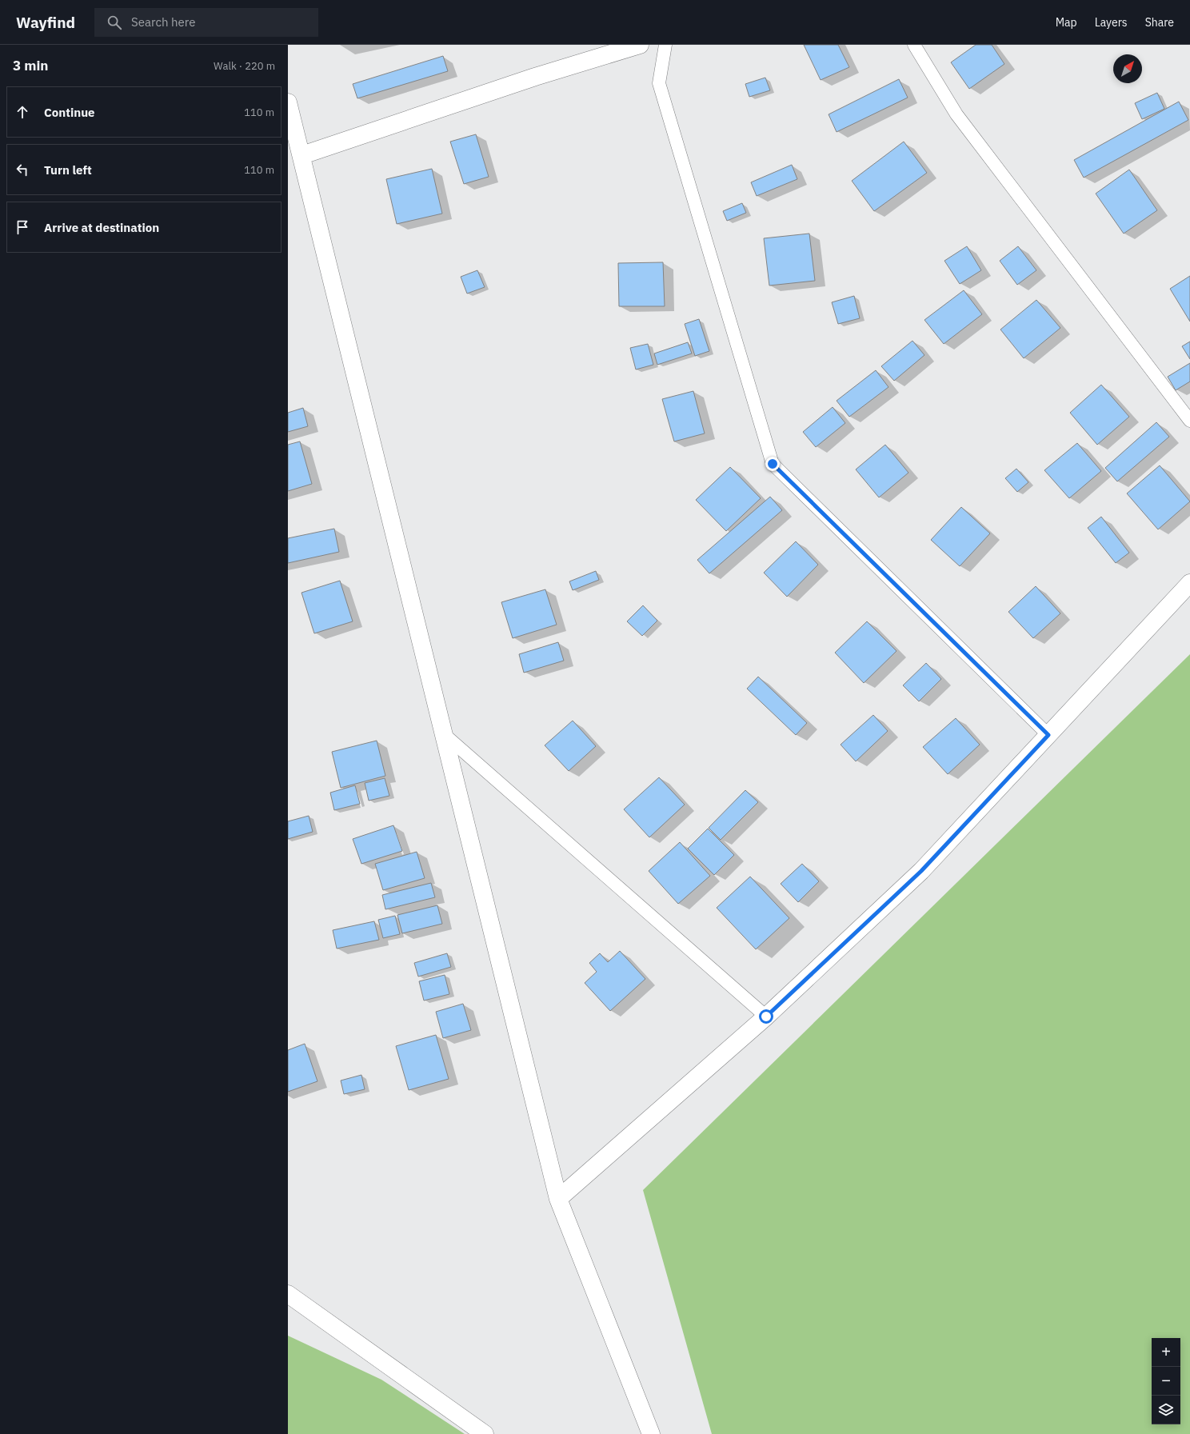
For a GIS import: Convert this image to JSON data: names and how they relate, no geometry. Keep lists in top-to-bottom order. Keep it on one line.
{"north":"top right","page":{"header":"Wayfind","search":"Search here","nav":["Map","Layers","Share"],"heading":["3 min","Walk · 220 m"],"list":[["Continue","110 m"],["Turn left","110 m"],"Arrive at destination"],"map_buttons":["+","−"]}}
